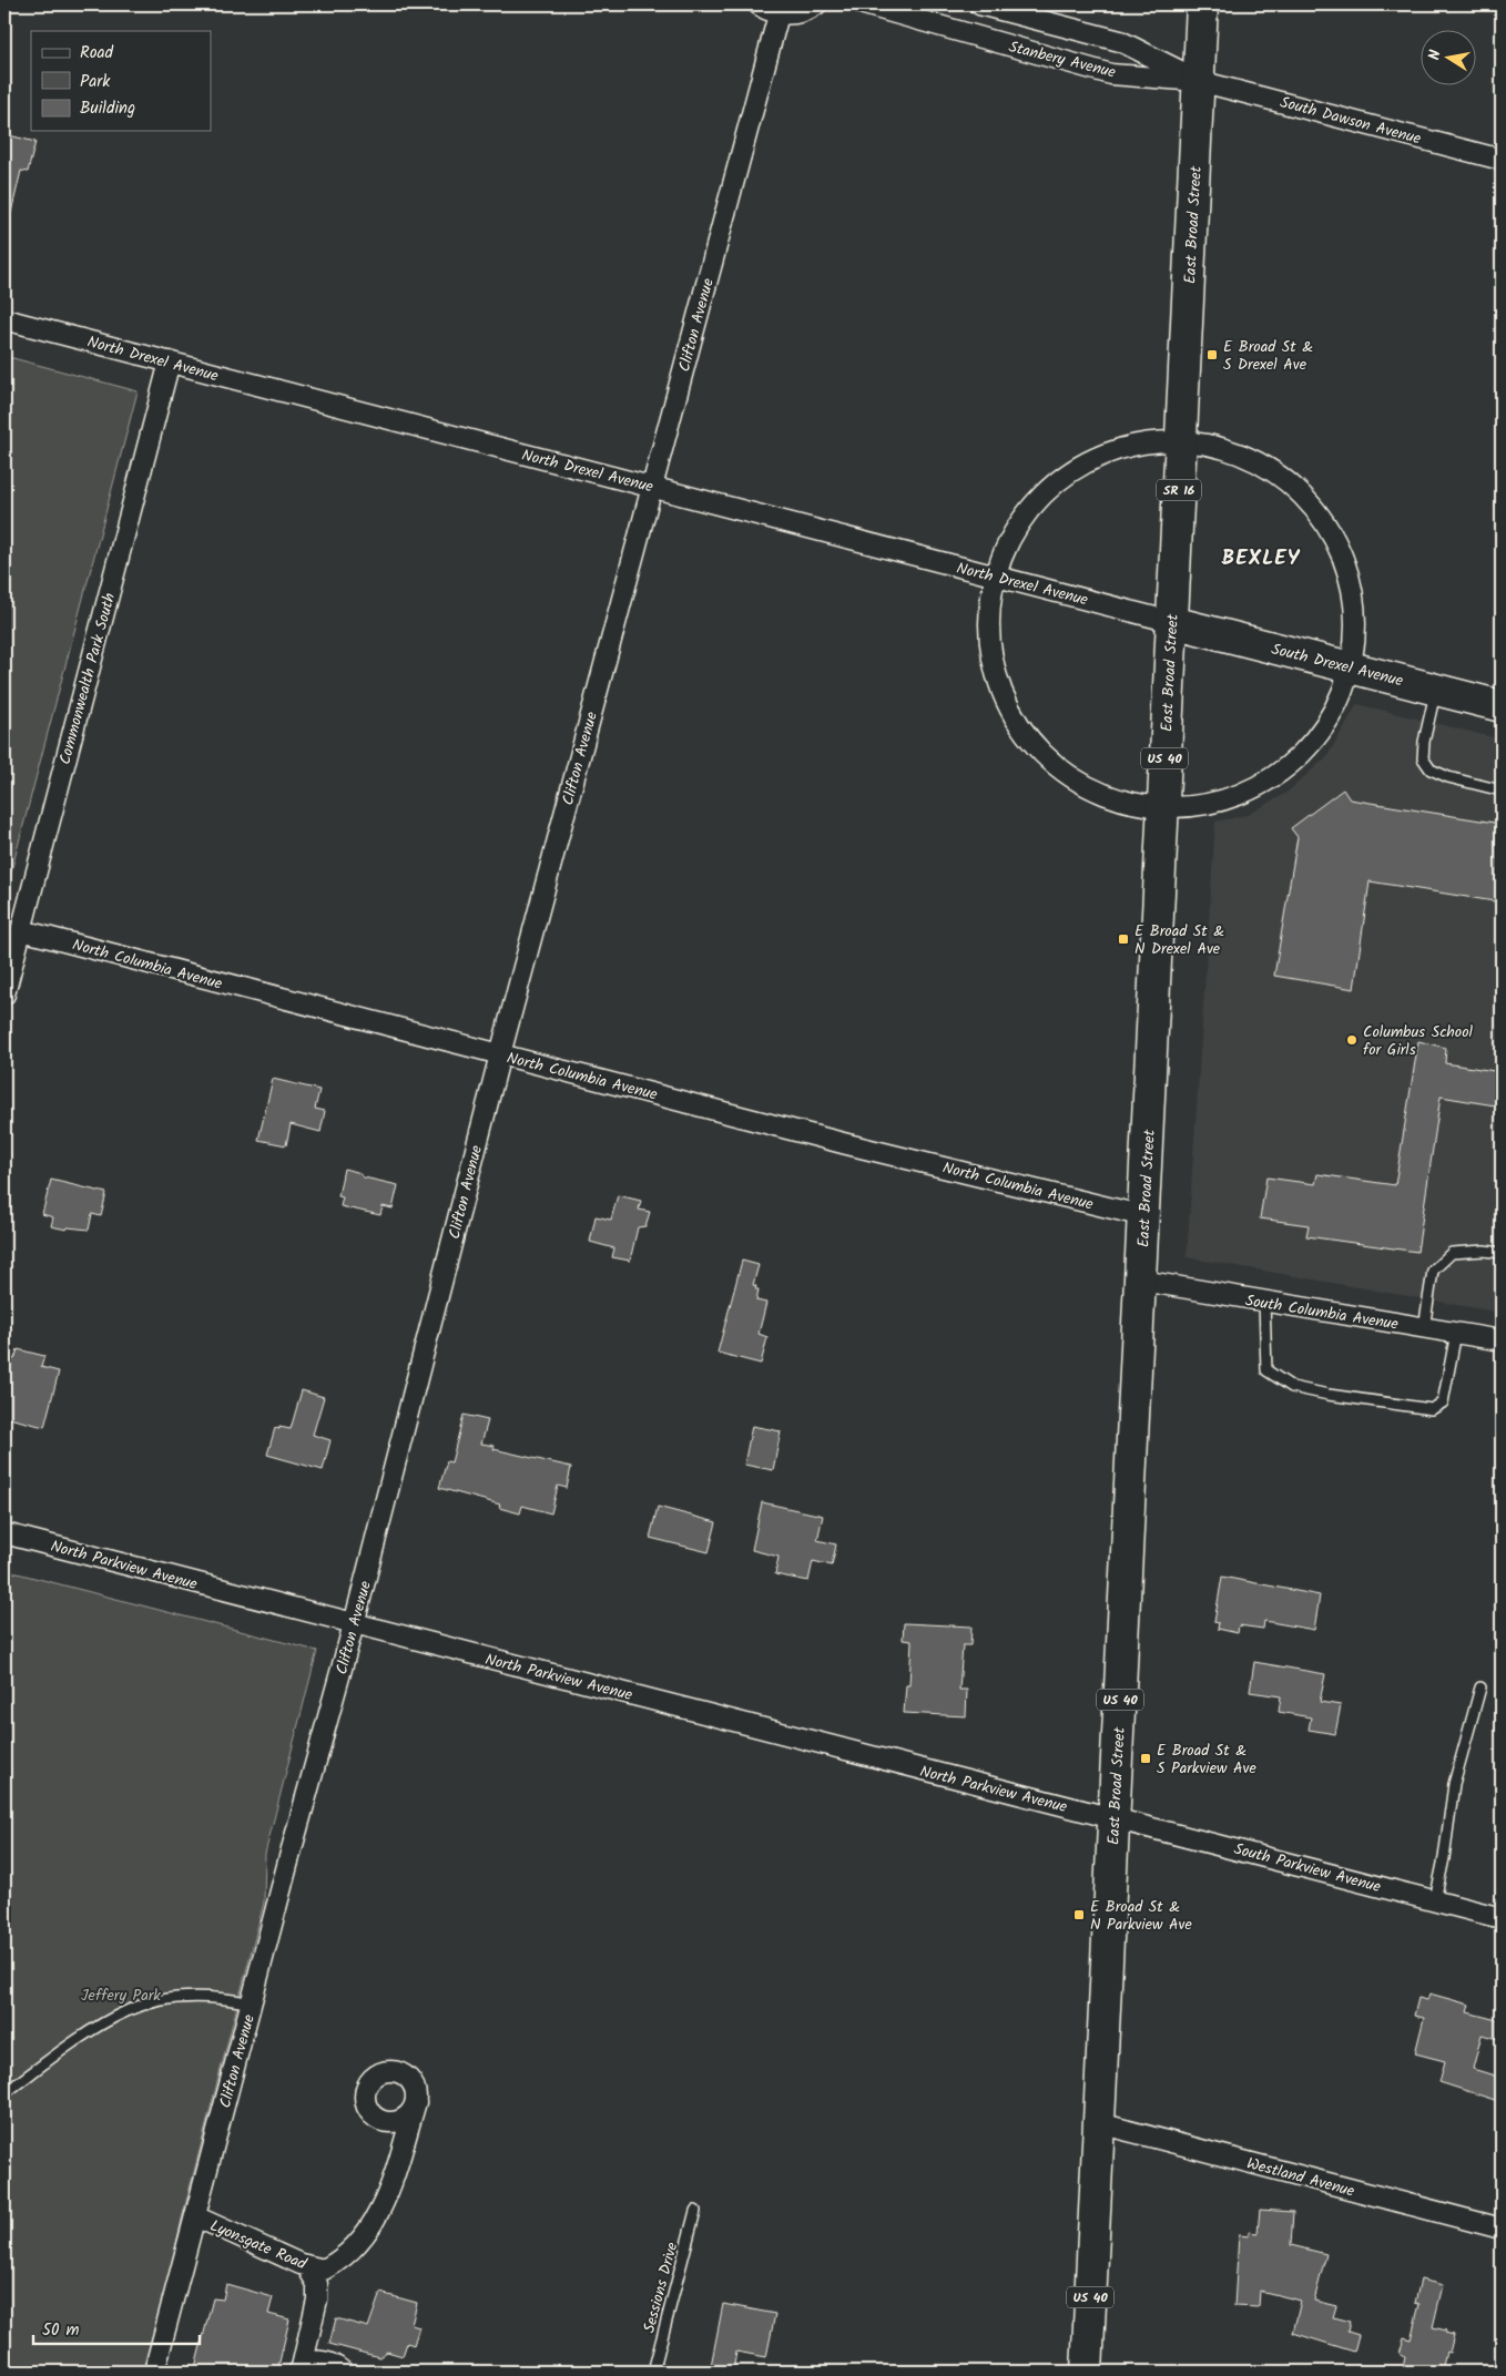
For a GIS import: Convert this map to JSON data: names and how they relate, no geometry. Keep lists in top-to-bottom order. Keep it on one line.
{"streets":{"main road":["East Broad Street","SR 16","South Drexel Avenue","US 40"],"street":["Stanbery Avenue","South Dawson Avenue","Clifton Avenue","North Drexel Avenue","Commonwealth Park South","North Columbia Avenue","South Columbia Avenue","North Parkview Avenue","South Parkview Avenue","Westland Avenue","Lyonsgate Road"],"lane":["Sessions Drive"]},"crossings":[["Stanbery Avenue","South Dawson Avenue"],["Stanbery Avenue","East Broad Street"],["South Dawson Avenue","East Broad Street"],["East Broad Street","North Drexel Avenue"],["East Broad Street","South Drexel Avenue"],["East Broad Street","North Columbia Avenue"],["East Broad Street","South Columbia Avenue"],["East Broad Street","North Parkview Avenue"],["East Broad Street","South Parkview Avenue"],["East Broad Street","Westland Avenue"],["Clifton Avenue","North Drexel Avenue"],["Clifton Avenue","North Columbia Avenue"],["Clifton Avenue","North Parkview Avenue"],["Clifton Avenue","Lyonsgate Road"],["North Drexel Avenue","South Drexel Avenue"],["North Drexel Avenue","Commonwealth Park South"],["Commonwealth Park South","North Columbia Avenue"],["North Parkview Avenue","South Parkview Avenue"]],"districts":["BEXLEY"],"parks":["Jeffery Park"],"places":{"transit":["E Broad St & S Drexel Ave","E Broad St & N Drexel Ave","E Broad St & S Parkview Ave","E Broad St & N Parkview Ave"],"other":["Columbus School for Girls"]},"legend":["Road","Park","Building"],"scale_bar":"50 m","north":"left"}
